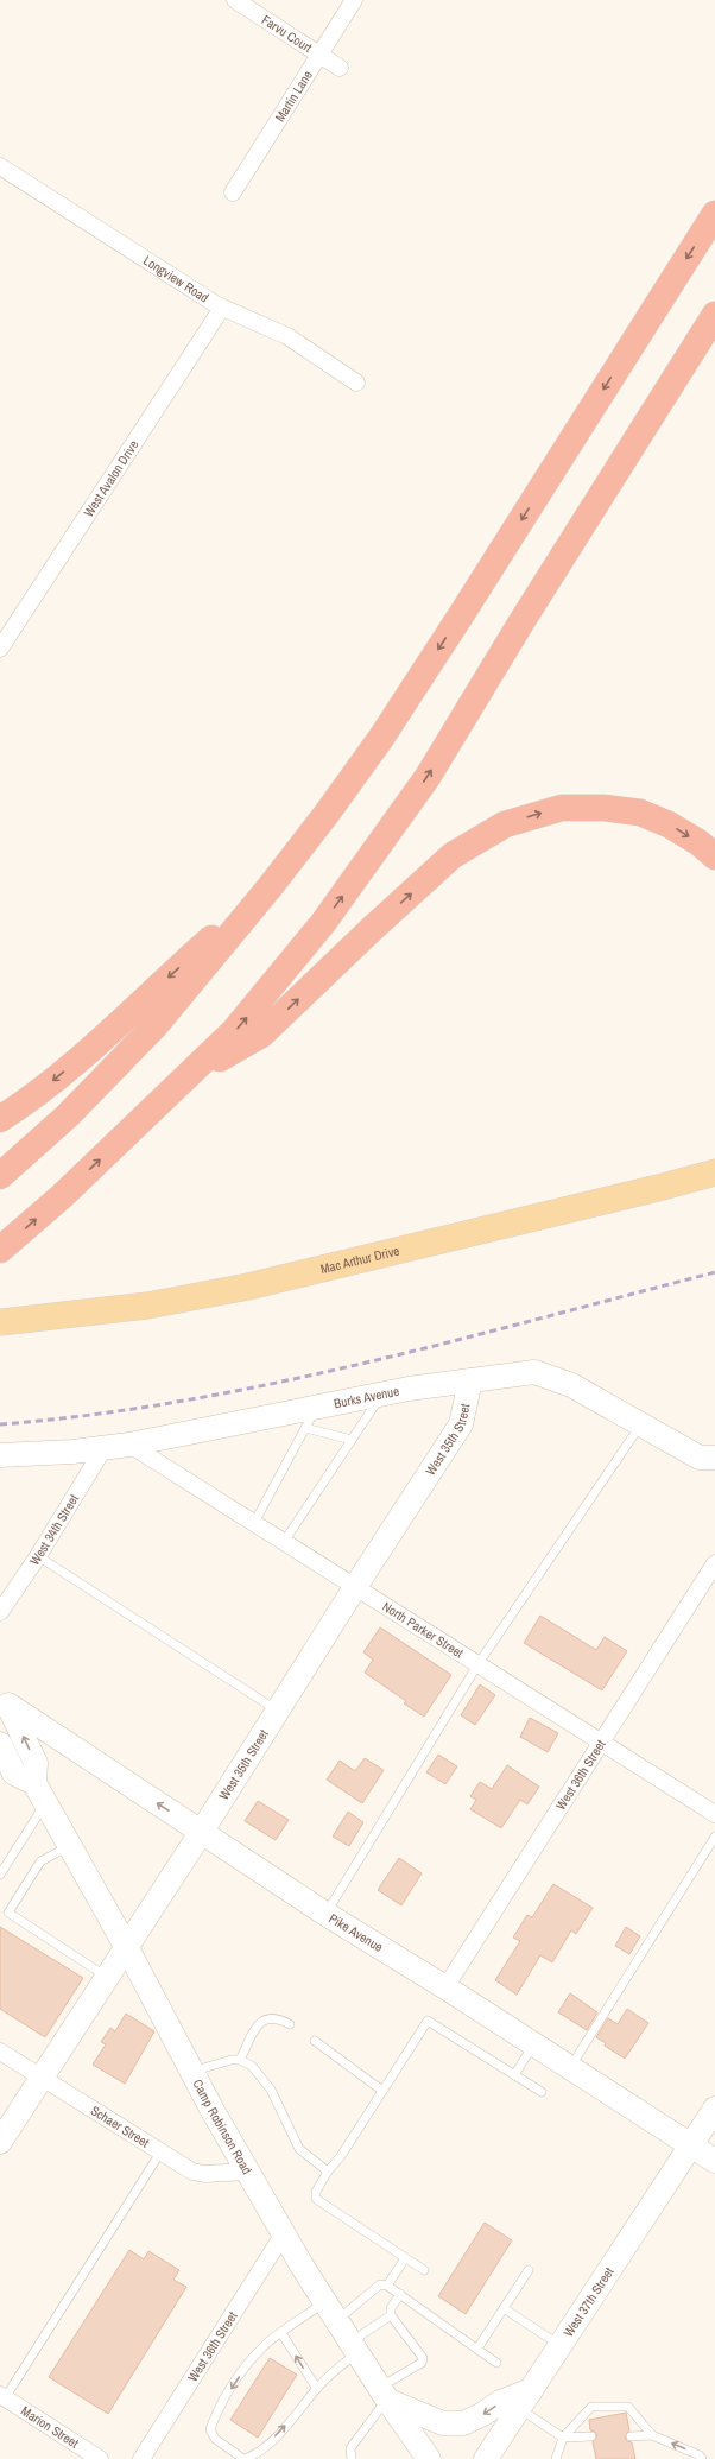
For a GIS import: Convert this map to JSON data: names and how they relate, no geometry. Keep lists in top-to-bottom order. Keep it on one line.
{"streets":{"main road":["Mac Arthur Drive","Burks Avenue","West 35th Street","Pike Avenue","Camp Robinson Road","West 37th Street"],"street":["Farvu Court","Martin Lane","Longview Road","West Avalon Drive","West 34th Street","North Parker Street","West 36th Street","Schaer Street","Marion Street"]},"crossings":[["Farvu Court","Martin Lane"],["Longview Road","West Avalon Drive"],["Burks Avenue","West 35th Street"],["Burks Avenue","West 34th Street"],["Burks Avenue","North Parker Street"],["West 35th Street","North Parker Street"],["West 35th Street","Pike Avenue"],["West 35th Street","Schaer Street"],["West 35th Street","Camp Robinson Road"],["North Parker Street","West 36th Street"],["West 36th Street","Pike Avenue"],["West 36th Street","Camp Robinson Road"],["Pike Avenue","Camp Robinson Road"],["Pike Avenue","West 37th Street"],["Schaer Street","Camp Robinson Road"]]}
